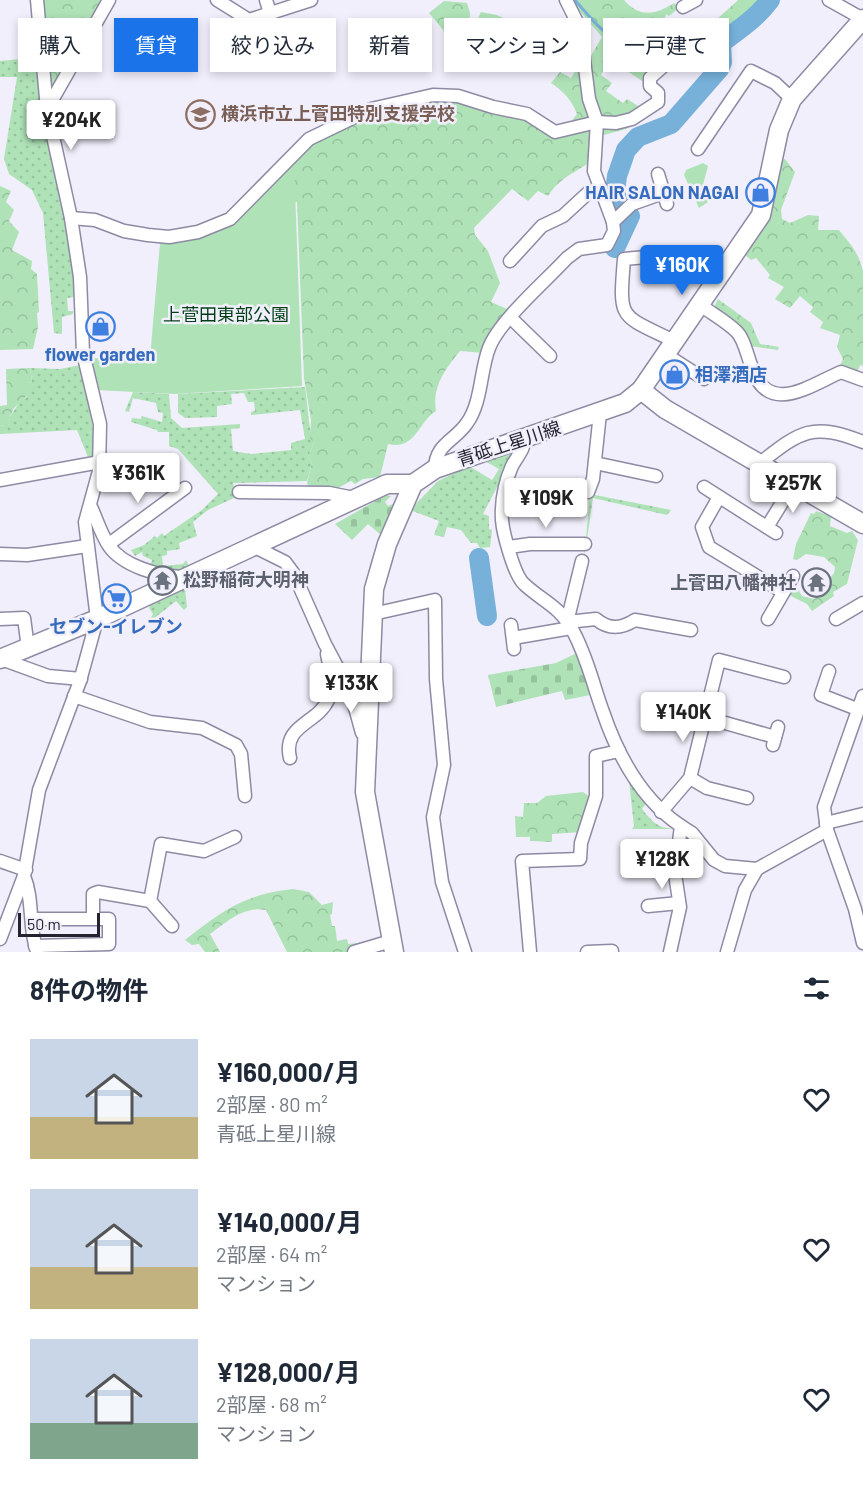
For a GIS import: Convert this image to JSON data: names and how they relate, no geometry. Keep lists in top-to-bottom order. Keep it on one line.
{"streets":{"main road":["青砥上星川線"]},"parks":["上菅田東部公園"],"places":{"school or university":["横浜市立上菅田特別支援学校"],"shop":["HAIR SALON NAGAI","flower garden","相澤酒店"],"temple":["松野稲荷大明神","上菅田八幡神社"],"supermarket":["セブン-イレブン"]},"scale_bar":"50 m","page":{"chip":["購入","賃貸","絞り込み","新着","マンション","一戸建て"],"price":["¥204K","¥160K","¥361K","¥257K","¥109K","¥133K","¥140K","¥128K"],"scale":"50 m","heading":"8件の物件","list":[{"name":"¥160,000/月","note":"2部屋 · 80 m² · 青砥上星川線"},{"name":"¥140,000/月","note":"2部屋 · 64 m² · マンション"},{"name":"¥128,000/月","note":"2部屋 · 68 m² · マンション"}]}}
